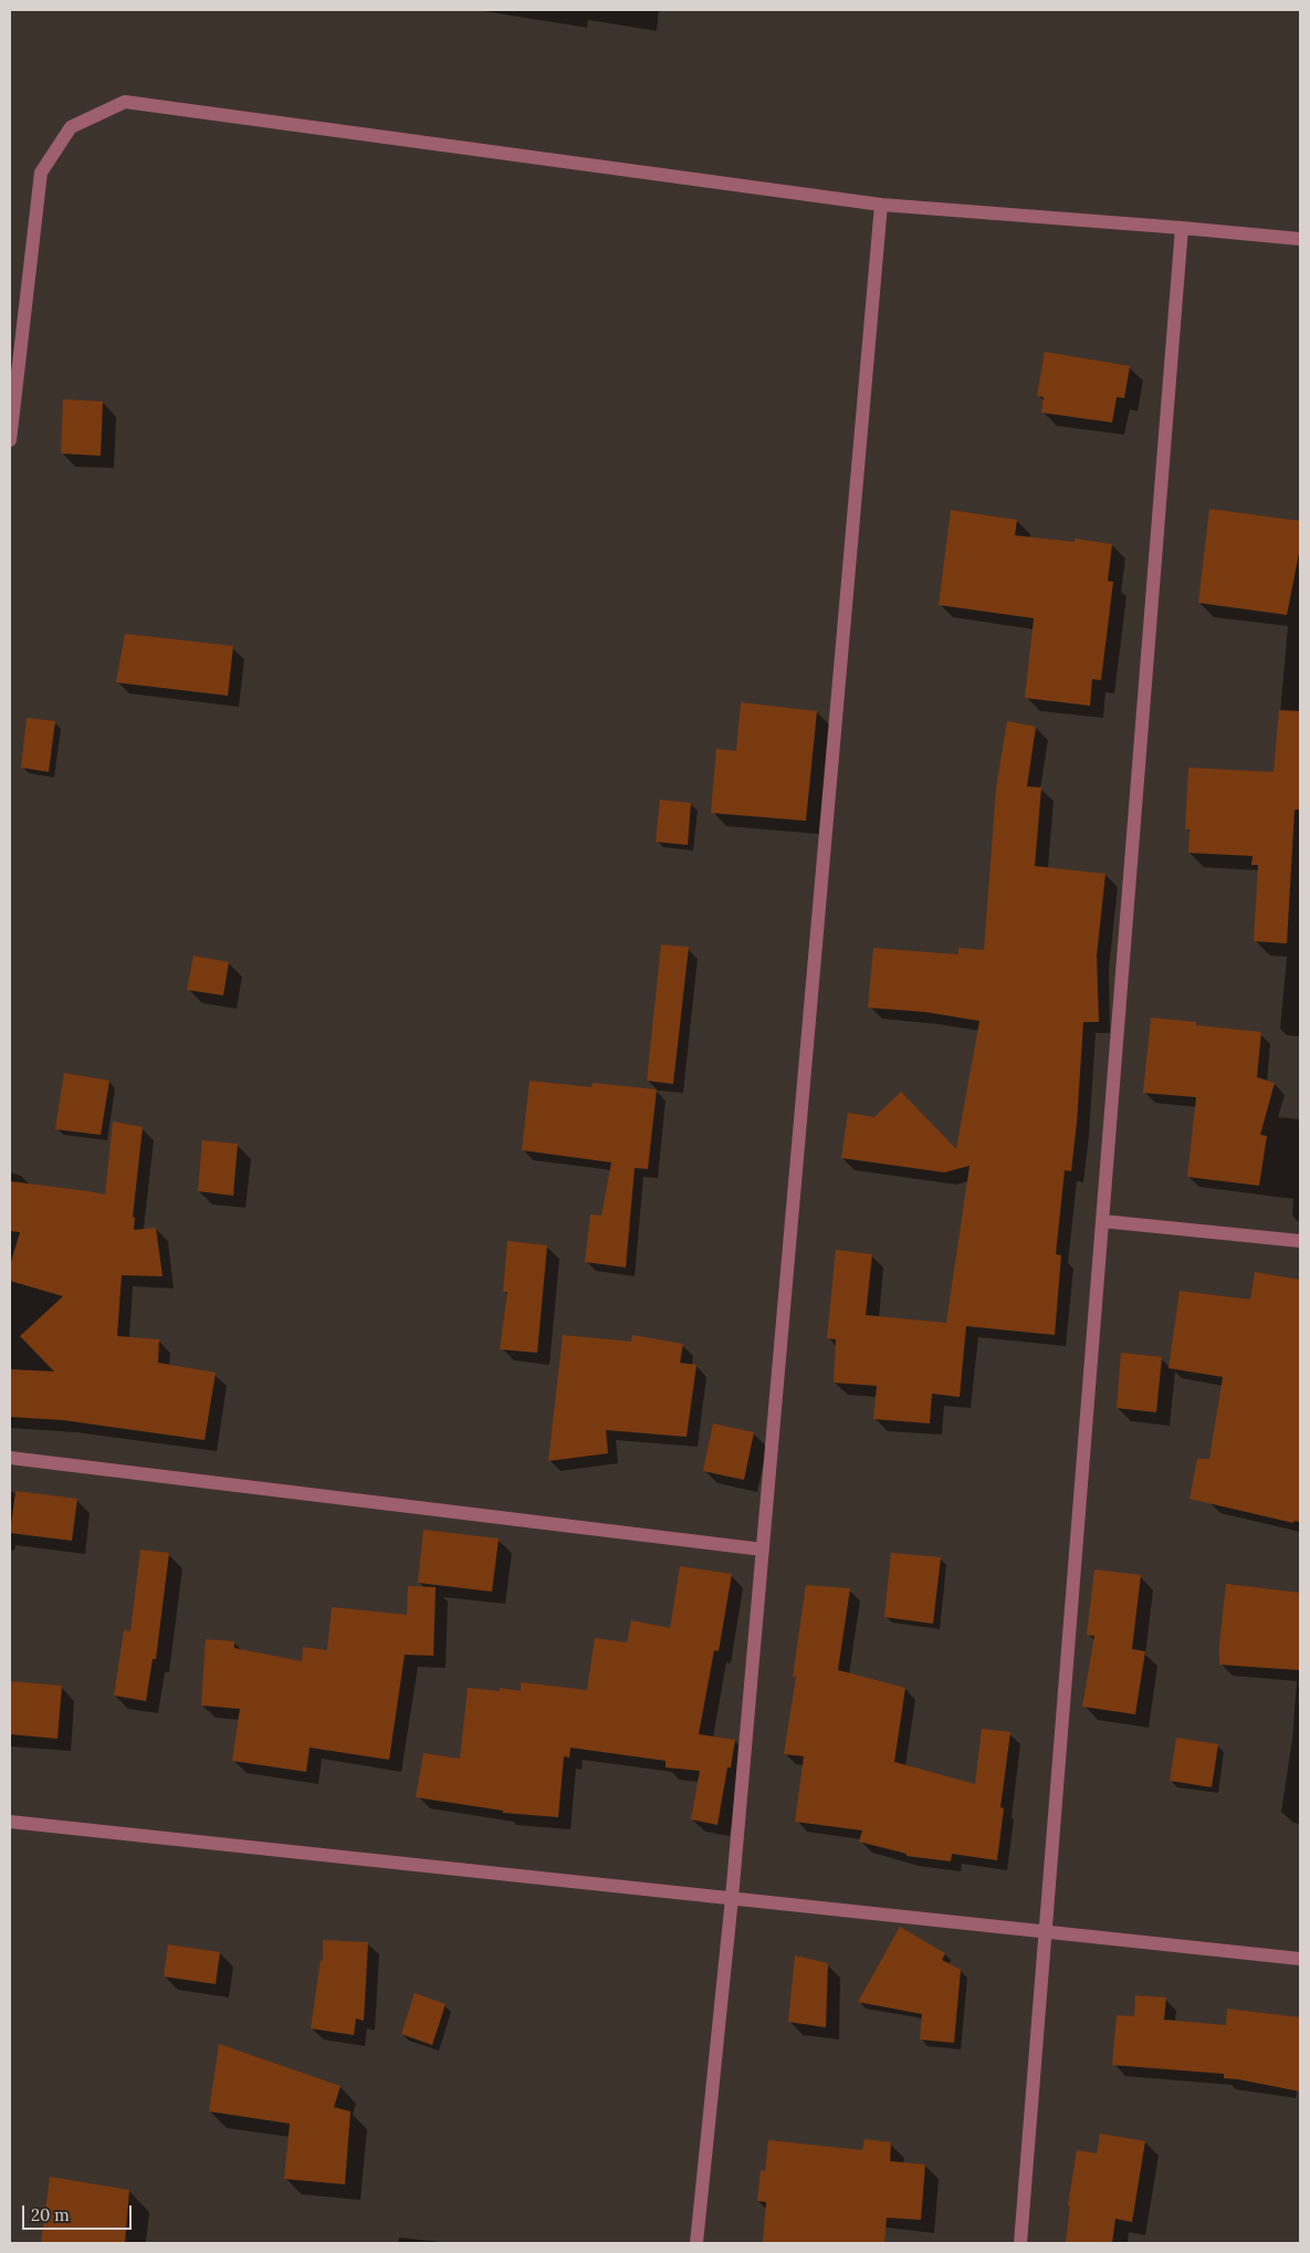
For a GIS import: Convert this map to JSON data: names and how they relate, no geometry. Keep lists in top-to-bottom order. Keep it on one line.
{"scale_bar":"20 m"}
